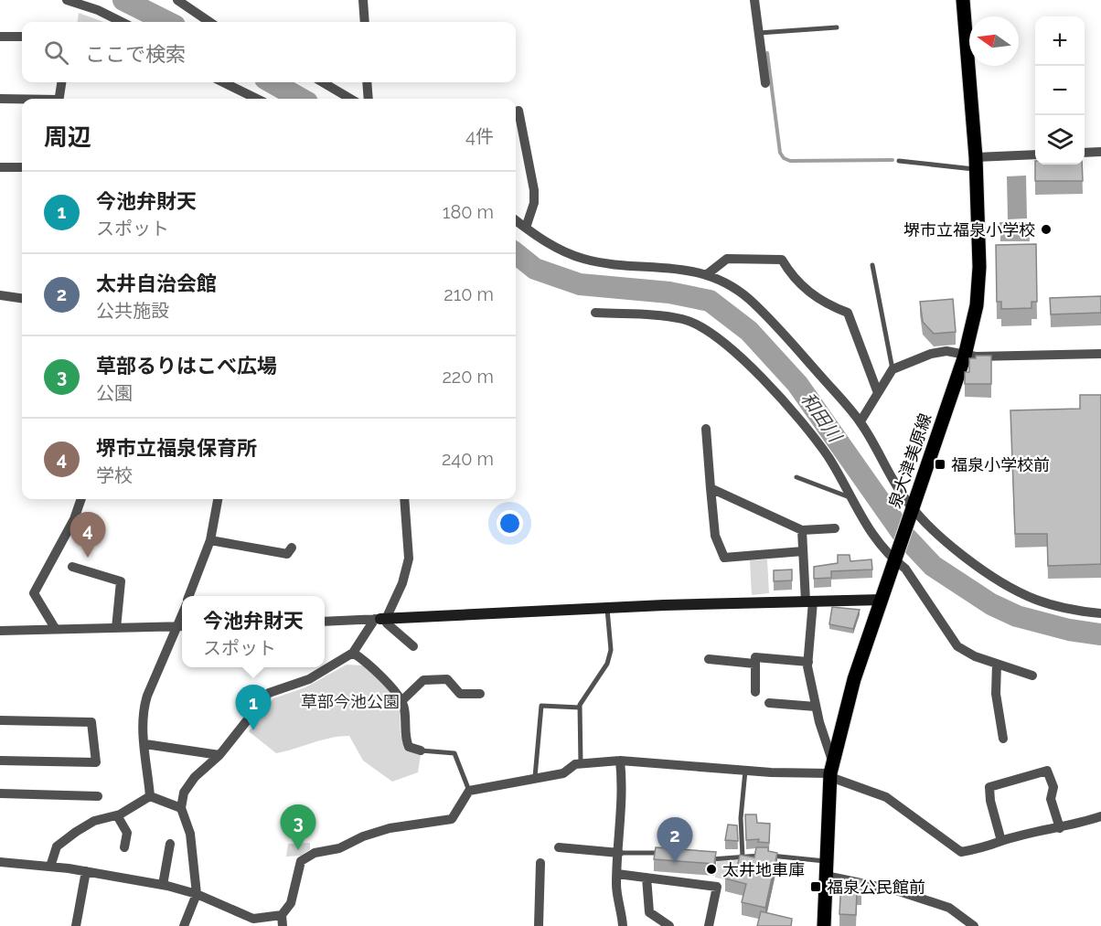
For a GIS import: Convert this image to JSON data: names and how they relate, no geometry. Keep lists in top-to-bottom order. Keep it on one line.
{"streets":{"main road":["泉大津美原線"]},"water":["和田川"],"parks":["草部今池公園"],"places":{"other":["堺市立福泉小学校","太井地車庫"],"transit":["福泉小学校前","福泉公民館前"]},"north":"left","page":{"map_buttons":["+","−"],"search":"ここで検索","heading":["周辺","4件"],"list":[{"mark":"1","name":"今池弁財天","note":"スポット","value":"180 m"},{"mark":"2","name":"太井自治会館","note":"公共施設","value":"210 m"},{"mark":"3","name":"草部るりはこべ広場","note":"公園","value":"220 m"},{"mark":"4","name":"堺市立福泉保育所","note":"学校","value":"240 m"}],"pins":["4","1","3","2"],"popup":["今池弁財天","スポット"]}}
